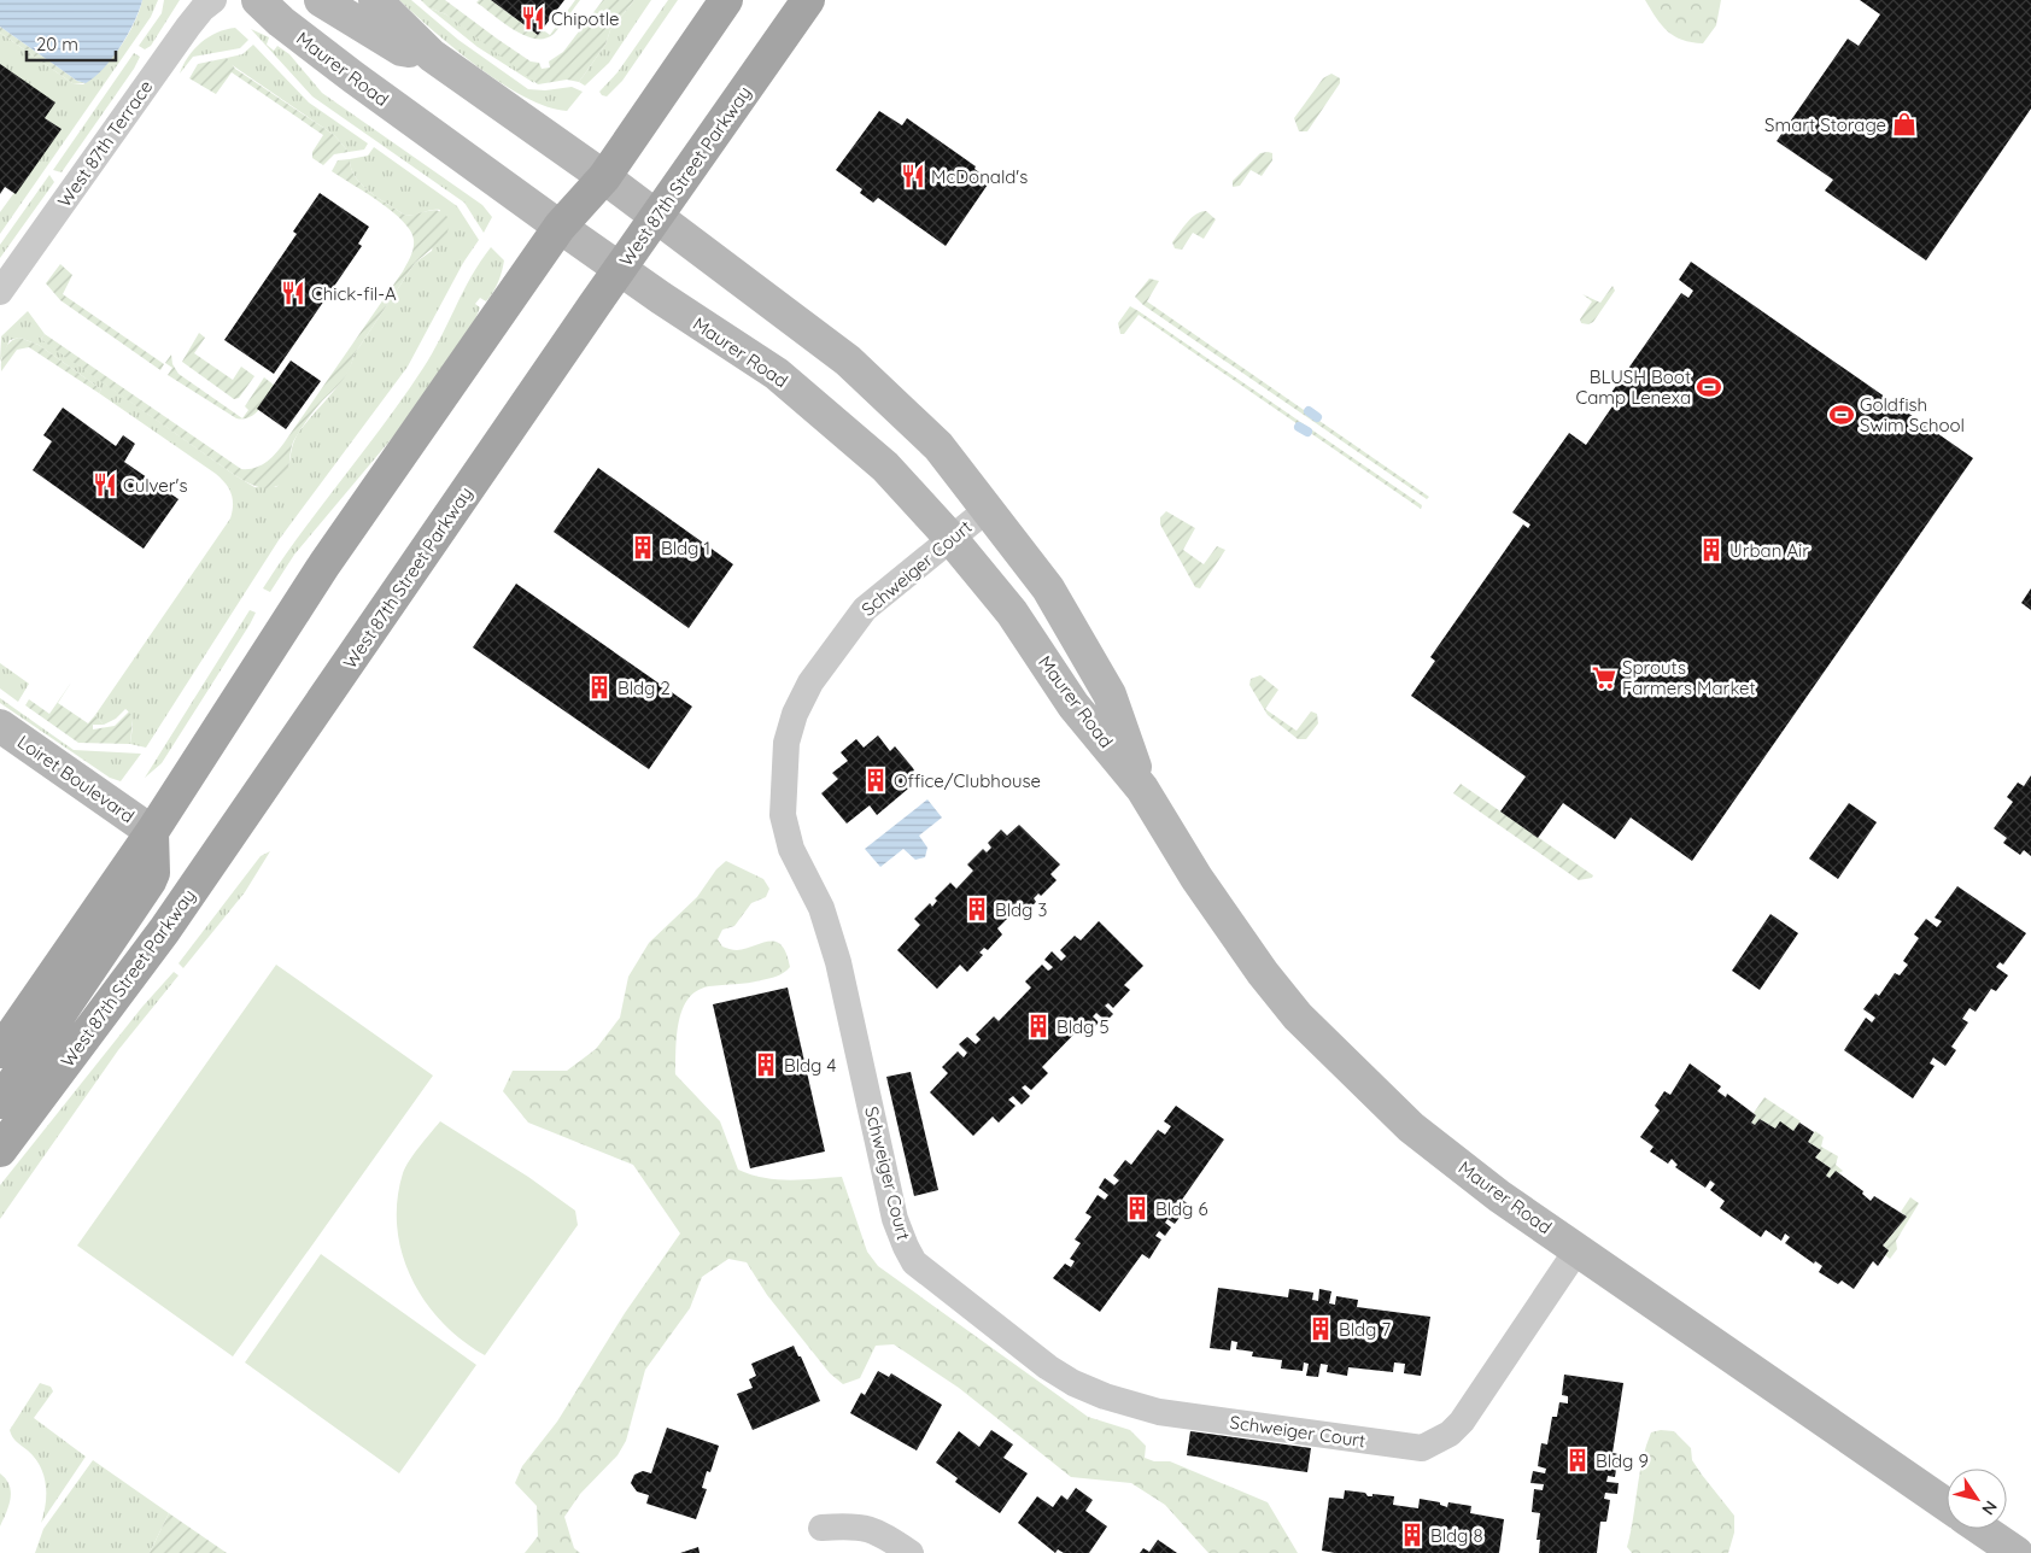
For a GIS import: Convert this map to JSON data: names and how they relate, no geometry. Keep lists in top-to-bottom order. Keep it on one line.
{"streets":{"main road":["West 87th Street Parkway"],"street":["Maurer Road","West 87th Terrace","Schweiger Court","Loiret Boulevard"]},"crossings":[["Maurer Road","West 87th Street Parkway"],["Maurer Road","Schweiger Court"]],"places":{"restaurant":["Chipotle","McDonald's","Chick-fil-A","Culver's"],"shop":["Smart Storage"],"sports":["BLUSH Boot Camp Lenexa","Goldfish Swim School"],"building":["Bldg 1","Urban Air","Bldg 2","Office/Clubhouse","Bldg 3","Bldg 5","Bldg 4","Bldg 6","Bldg 7","Bldg 9","Bldg 8"],"supermarket":["Sprouts Farmers Market"]},"scale_bar":"20 m","north":"bottom right"}
